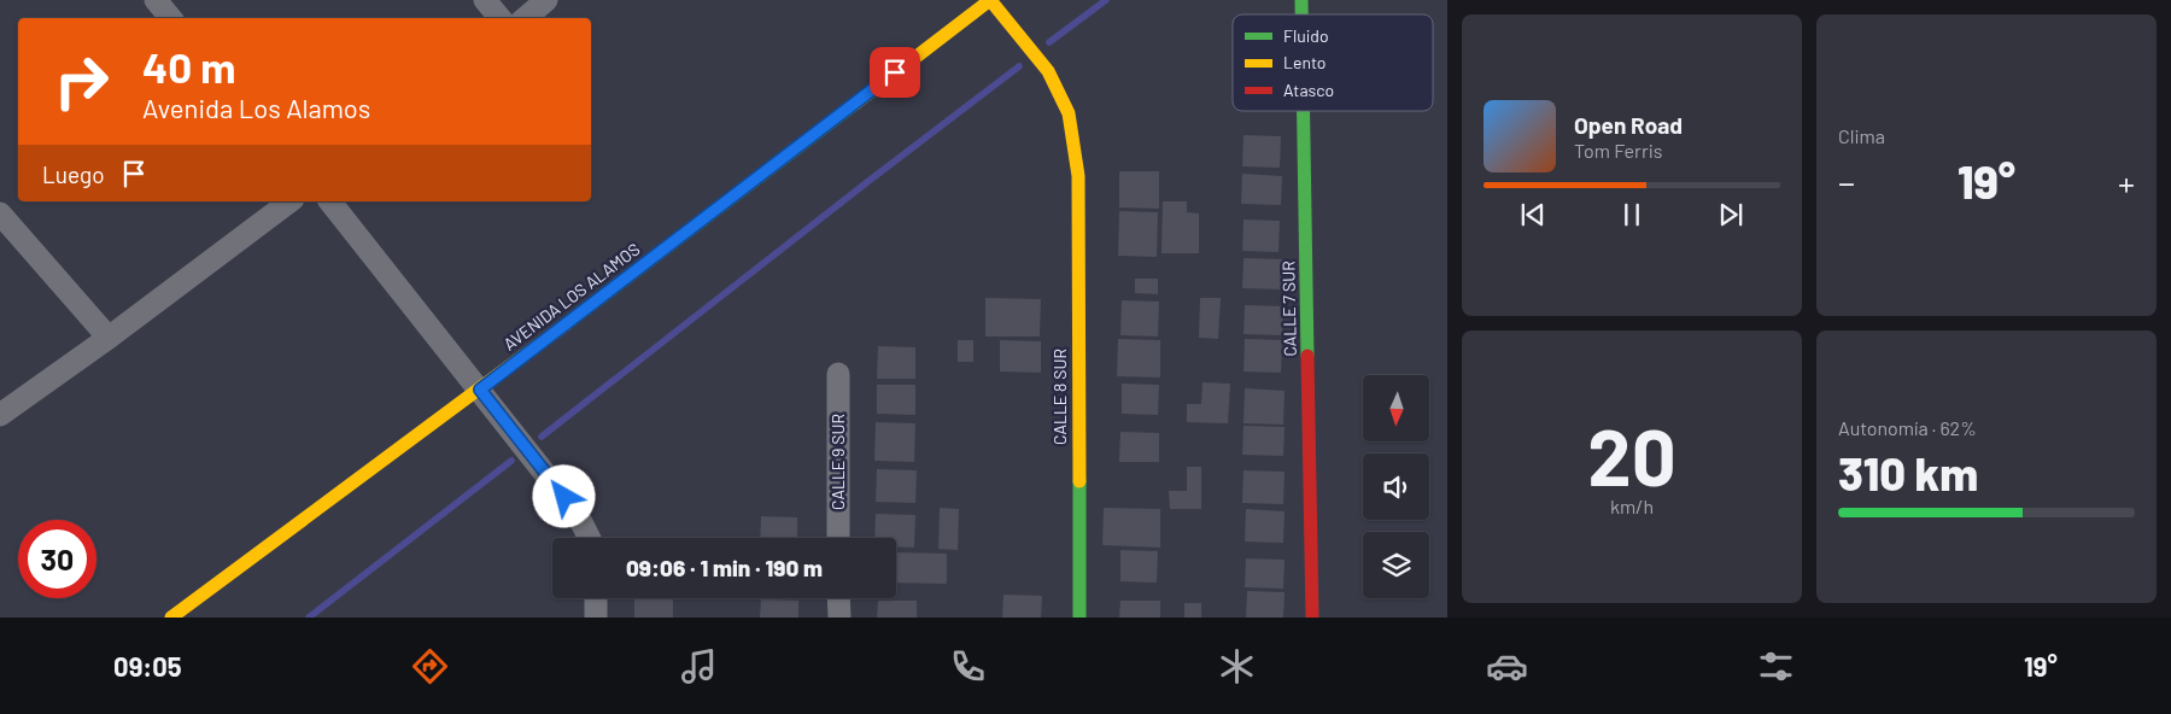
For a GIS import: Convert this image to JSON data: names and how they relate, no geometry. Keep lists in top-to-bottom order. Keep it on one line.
{"streets":{"street":["AVENIDA LOS ALAMOS","CALLE 7 SUR","CALLE 8 SUR","CALLE 9 SUR"]},"crossings":[["AVENIDA LOS ALAMOS","CALLE 8 SUR"]],"legend":["Fluido","Lento","Atasco"],"north":"bottom","page":{"tile":["Clima",["20","km/h"],["Autonomía · 62%","310 km"]],"turn":["40 m","Avenida Los Alamos"],"song":["Open Road","Tom Ferris"],"then":"Luego","heat":["−","19°","+"],"limit":"30","trip":"09:06 · 1 min · 190 m","tabs":["09:05","19°"]}}
